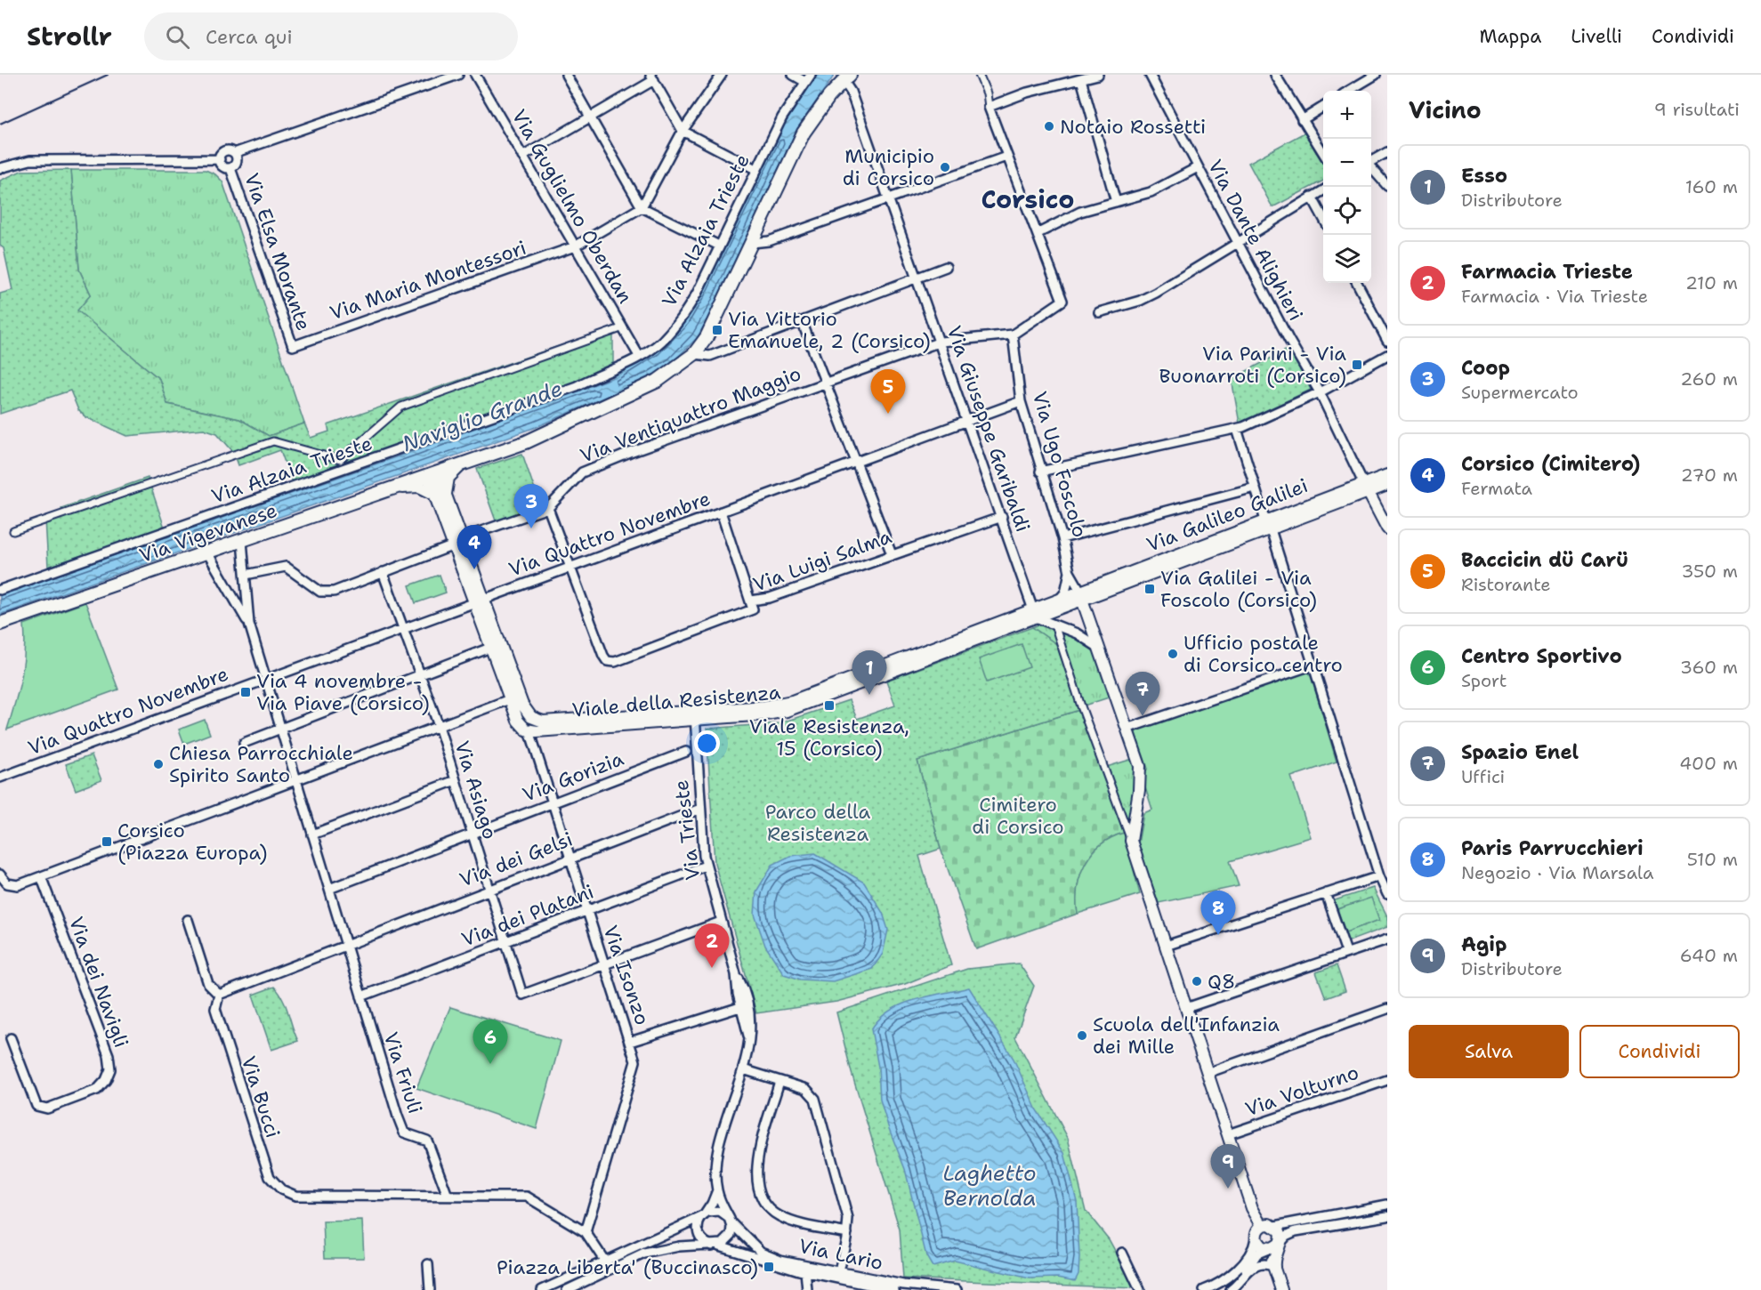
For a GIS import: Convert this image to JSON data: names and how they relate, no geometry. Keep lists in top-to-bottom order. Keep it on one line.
{"streets":{"main road":["Via Vigevanese"],"street":["Via Guglielmo Oberdan","Via Alzaia Trieste","Via Dante Alighieri","Via Elsa Morante","Via Maria Montessori","Via Ventiquattro Maggio","Via Giuseppe Garibaldi","Via Ugo Foscolo","Via Galileo Galilei","Via Quattro Novembre","Via Luigi Salma","Viale della Resistenza","Via Gorizia","Via Asiago","Via Trieste","Via dei Gelsi","Via dei Platani","Via Isonzo","Via dei Navigli","Via Friuli","Via Volturno","Via Bucci","Via Lario"]},"crossings":[["Via Guglielmo Oberdan","Via Alzaia Trieste"],["Via Guglielmo Oberdan","Via Maria Montessori"],["Via Dante Alighieri","Via Galileo Galilei"],["Via Elsa Morante","Via Maria Montessori"],["Via Ventiquattro Maggio","Via Giuseppe Garibaldi"],["Via Ventiquattro Maggio","Via Ugo Foscolo"],["Via Ventiquattro Maggio","Via Luigi Salma"],["Via Ventiquattro Maggio","Viale della Resistenza"],["Via Ventiquattro Maggio","Via Asiago"],["Via Giuseppe Garibaldi","Via Quattro Novembre"],["Via Giuseppe Garibaldi","Via Luigi Salma"],["Via Giuseppe Garibaldi","Viale della Resistenza"],["Via Ugo Foscolo","Via Galileo Galilei"],["Via Ugo Foscolo","Via Quattro Novembre"],["Via Ugo Foscolo","Viale della Resistenza"],["Via Ugo Foscolo","Via Volturno"],["Via Galileo Galilei","Viale della Resistenza"],["Via Vigevanese","Viale della Resistenza"],["Via Quattro Novembre","Via Luigi Salma"],["Via Quattro Novembre","Viale della Resistenza"],["Via Quattro Novembre","Via Asiago"],["Via Quattro Novembre","Via Friuli"],["Viale della Resistenza","Via Trieste"],["Viale della Resistenza","Via Isonzo"],["Via Gorizia","Via Asiago"],["Via Gorizia","Via Isonzo"],["Via Gorizia","Via Friuli"],["Via Asiago","Via dei Gelsi"],["Via Asiago","Via dei Platani"],["Via Asiago","Via Isonzo"],["Via Trieste","Via dei Gelsi"],["Via Trieste","Via dei Platani"],["Via Trieste","Via Lario"],["Via dei Gelsi","Via Isonzo"],["Via dei Gelsi","Via Friuli"],["Via dei Gelsi","Via Bucci"],["Via dei Platani","Via Isonzo"],["Via dei Platani","Via Friuli"],["Via Friuli","Via Bucci"]],"districts":["Corsico"],"water":["Naviglio Grande","Laghetto Bernolda"],"parks":["Cimitero di Corsico","Parco della Resistenza"],"places":{"other":["Notaio Rossetti","Municipio di Corsico","Ufficio postale di Corsico centro","Chiesa Parrocchiale Spirito Santo","Q8","Scuola dell'Infanzia dei Mille"],"transit":["Via Vittorio Emanuele, 2 (Corsico)","Via Parini - Via Buonarroti (Corsico)","Via Galilei - Via Foscolo (Corsico)","Via 4 novembre - Via Piave (Corsico)","Viale Resistenza, 15 (Corsico)","Corsico (Piazza Europa)","Piazza Liberta' (Buccinasco)"]},"page":{"header":"Strollr","search":"Cerca qui","nav":["Mappa","Livelli","Condividi"],"heading":["Vicino","9 risultati"],"map_buttons":["+","−"],"list":[{"mark":"1","name":"Esso","note":"Distributore","value":"160 m"},{"mark":"2","name":"Farmacia Trieste","note":"Farmacia · Via Trieste","value":"210 m"},{"mark":"3","name":"Coop","note":"Supermercato","value":"260 m"},{"mark":"4","name":"Corsico (Cimitero)","note":"Fermata","value":"270 m"},{"mark":"5","name":"Baccicin dü Carü","note":"Ristorante","value":"350 m"},{"mark":"6","name":"Centro Sportivo","note":"Sport","value":"360 m"},{"mark":"7","name":"Spazio Enel","note":"Uffici","value":"400 m"},{"mark":"8","name":"Paris Parrucchieri","note":"Negozio · Via Marsala","value":"510 m"},{"mark":"9","name":"Agip","note":"Distributore","value":"640 m"}],"pins":["5","3","4","1","7","8","2","6","9"],"buttons":["Salva","Condividi"]}}
